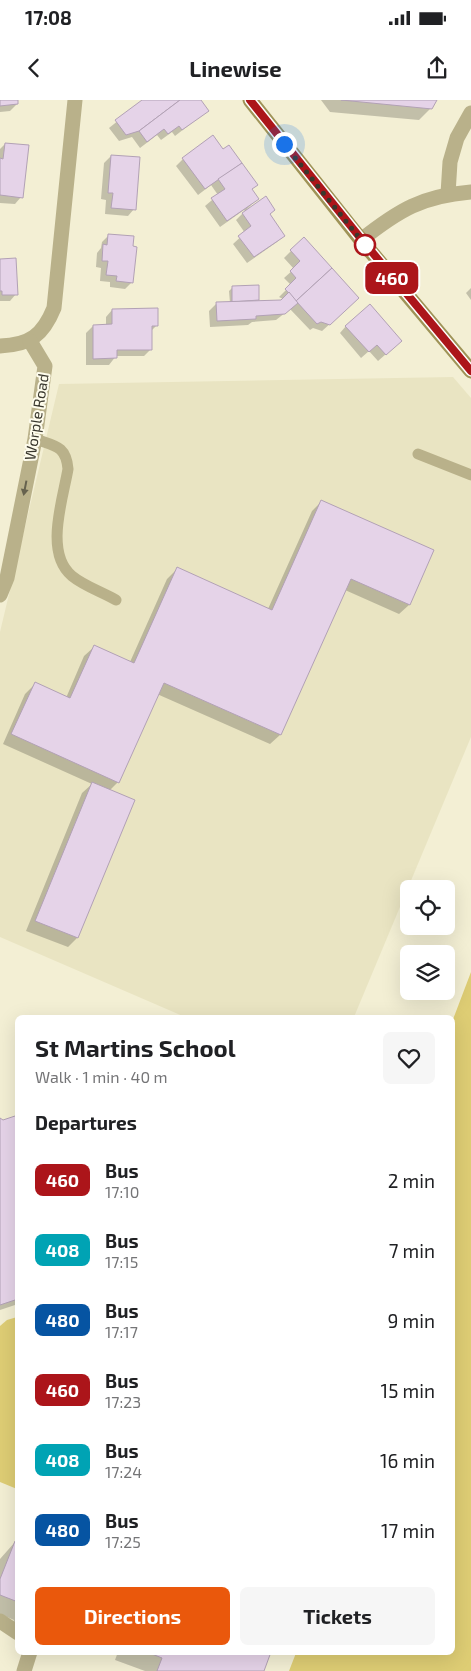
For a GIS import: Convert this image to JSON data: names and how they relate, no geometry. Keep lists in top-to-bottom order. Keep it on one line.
{"streets":{"street":["Worple Road"]},"one_way":["Worple Road"],"lines":["bus line 460"],"page":{"status":"17:08","header":"Linewise","on_map":"460","heading":[["St Martins School","Walk · 1 min · 40 m"],"Departures"],"list":[{"mark":"460","name":"Bus","note":"17:10","value":"2 min"},{"mark":"408","name":"Bus","note":"17:15","value":"7 min"},{"mark":"480","name":"Bus","note":"17:17","value":"9 min"},{"mark":"460","name":"Bus","note":"17:23","value":"15 min"},{"mark":"408","name":"Bus","note":"17:24","value":"16 min"},{"mark":"480","name":"Bus","note":"17:25","value":"17 min"}],"buttons":["Directions","Tickets"]}}
